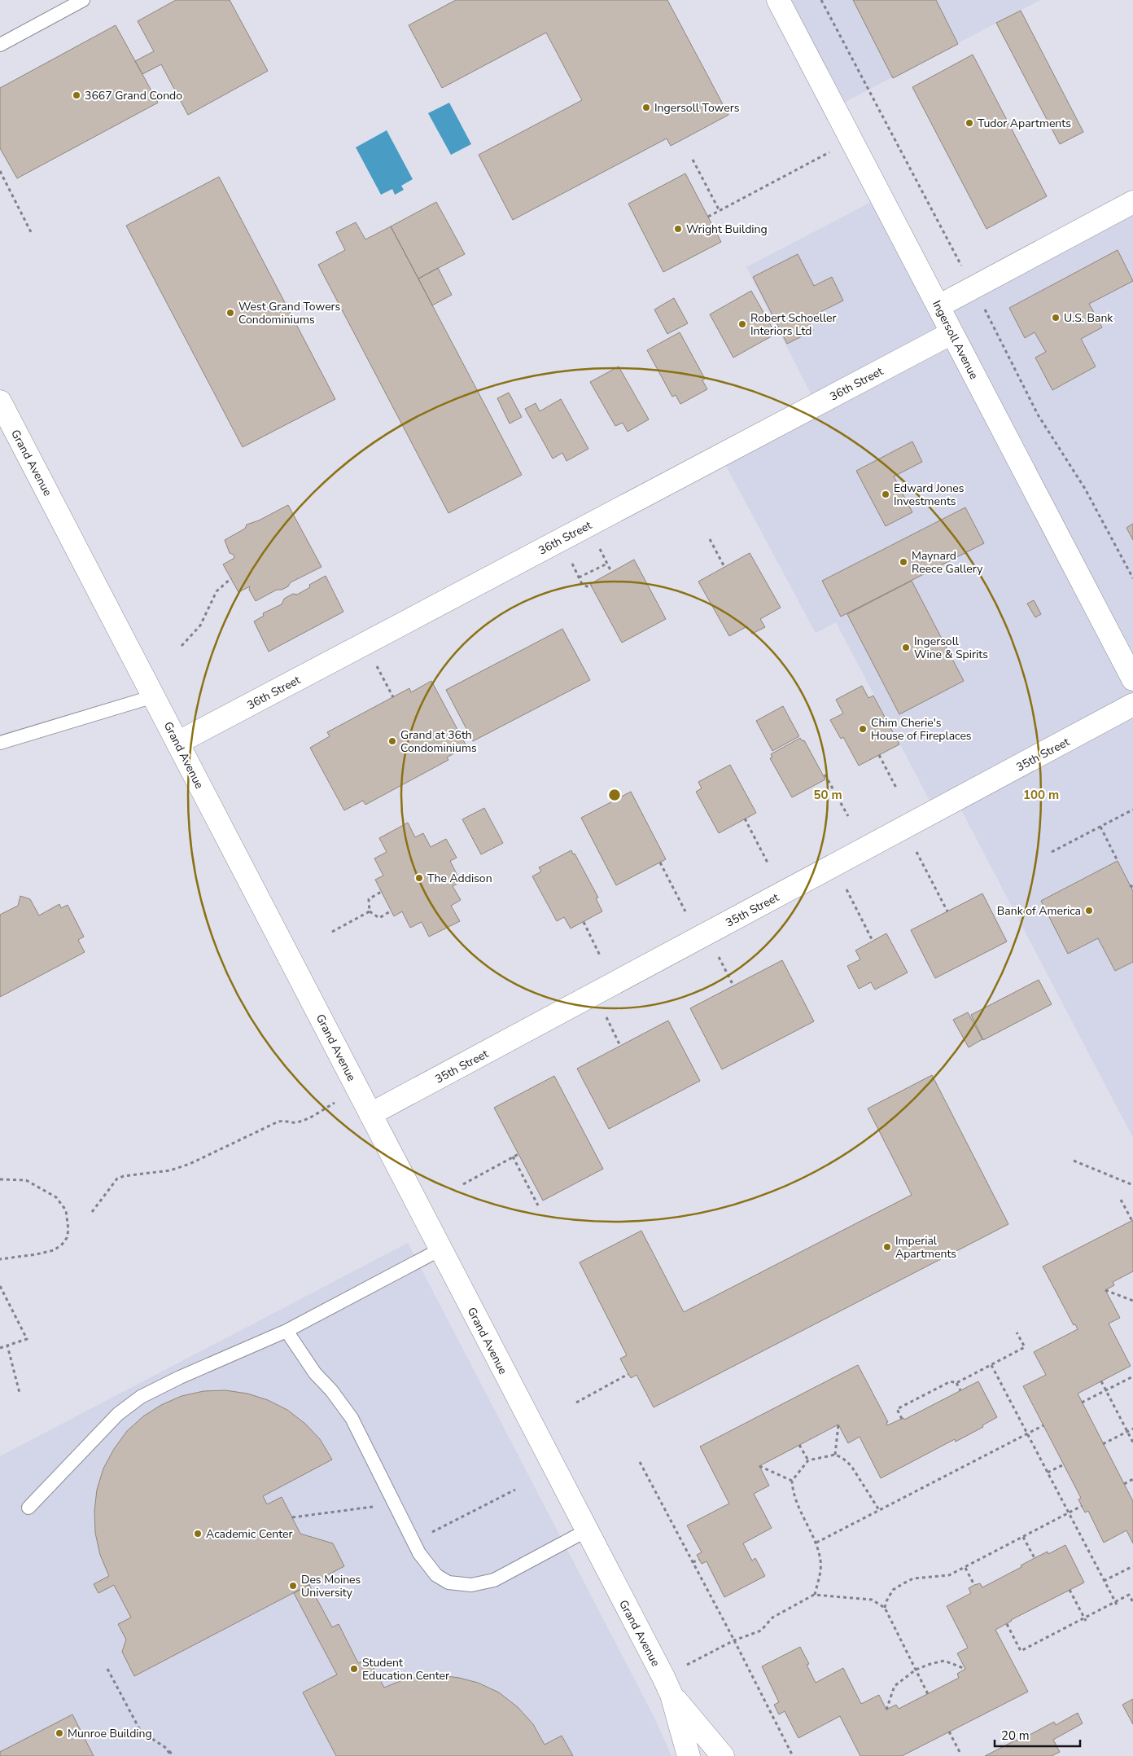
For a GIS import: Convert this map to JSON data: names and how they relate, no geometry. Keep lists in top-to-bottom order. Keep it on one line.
{"streets":{"main road":["Ingersoll Avenue","36th Street","Grand Avenue","35th Street"]},"crossings":[["Ingersoll Avenue","36th Street"],["36th Street","Grand Avenue"],["Grand Avenue","35th Street"]],"places":["3667 Grand Condo","Ingersoll Towers","Tudor Apartments","Wright Building","West Grand Towers Condominiums","U.S. Bank","Robert Schoeller Interiors Ltd","Edward Jones Investments","Maynard Reece Gallery","Ingersoll Wine & Spirits","Chim Cherie's House of Fireplaces","Grand at 36th Condominiums","The Addison","Bank of America","Imperial Apartments","Academic Center","Des Moines University","Student Education Center","Munroe Building"],"scale_bar":"20 m","rings":["50 m","100 m"]}
